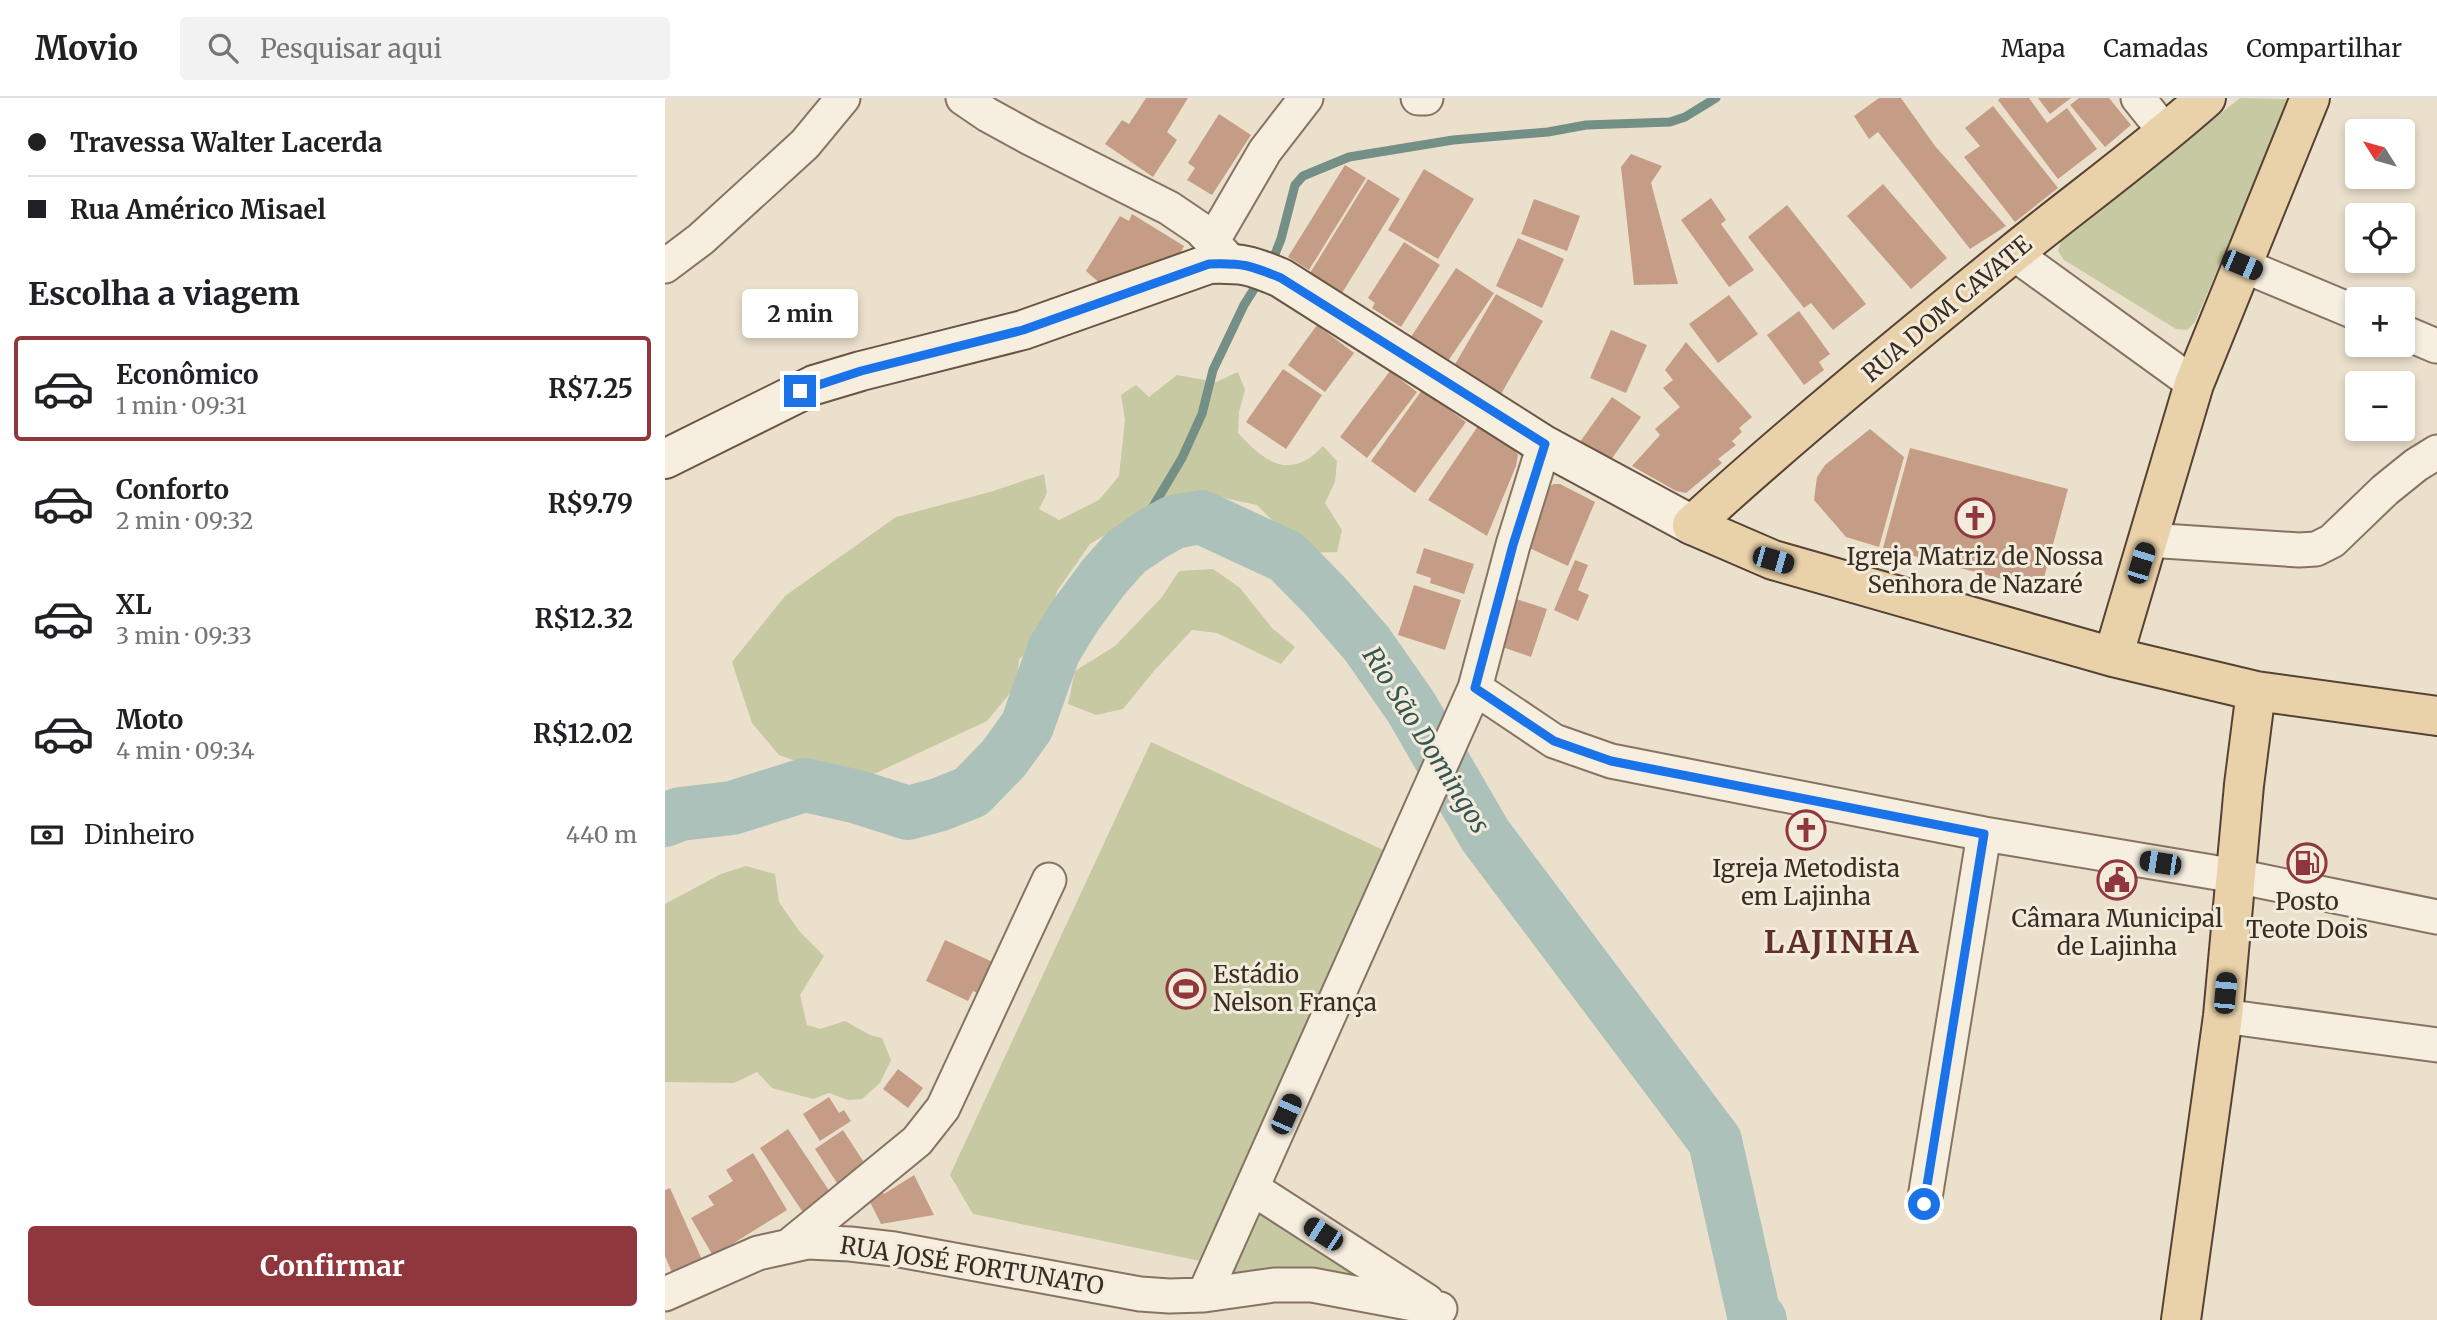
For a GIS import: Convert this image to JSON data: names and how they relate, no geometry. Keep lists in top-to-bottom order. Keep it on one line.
{"streets":{"main road":["RUA DOM CAVATE"],"street":["RUA JOSÉ FORTUNATO"]},"districts":["LAJINHA"],"water":["Rio São Domingos"],"places":{"church":["Igreja Matriz de Nossa Senhora de Nazaré","Igreja Metodista em Lajinha"],"fuel station":["Posto Teote Dois"],"public building":["Câmara Municipal de Lajinha"],"sports":["Estádio Nelson França"]},"north":"top left","page":{"header":"Movio","search":"Pesquisar aqui","nav":["Mapa","Camadas","Compartilhar"],"banner":["Travessa Walter Lacerda","Rua Américo Misael"],"map_buttons":["+","−"],"heading":"Escolha a viagem","bubble":"2 min","list":[{"name":"Econômico","note":"1 min · 09:31","value":"R$7.25"},{"name":"Conforto","note":"2 min · 09:32","value":"R$9.79"},{"name":"XL","note":"3 min · 09:33","value":"R$12.32"},{"name":"Moto","note":"4 min · 09:34","value":"R$12.02"}],"pay":["Dinheiro","440 m"],"buttons":"Confirmar"}}
